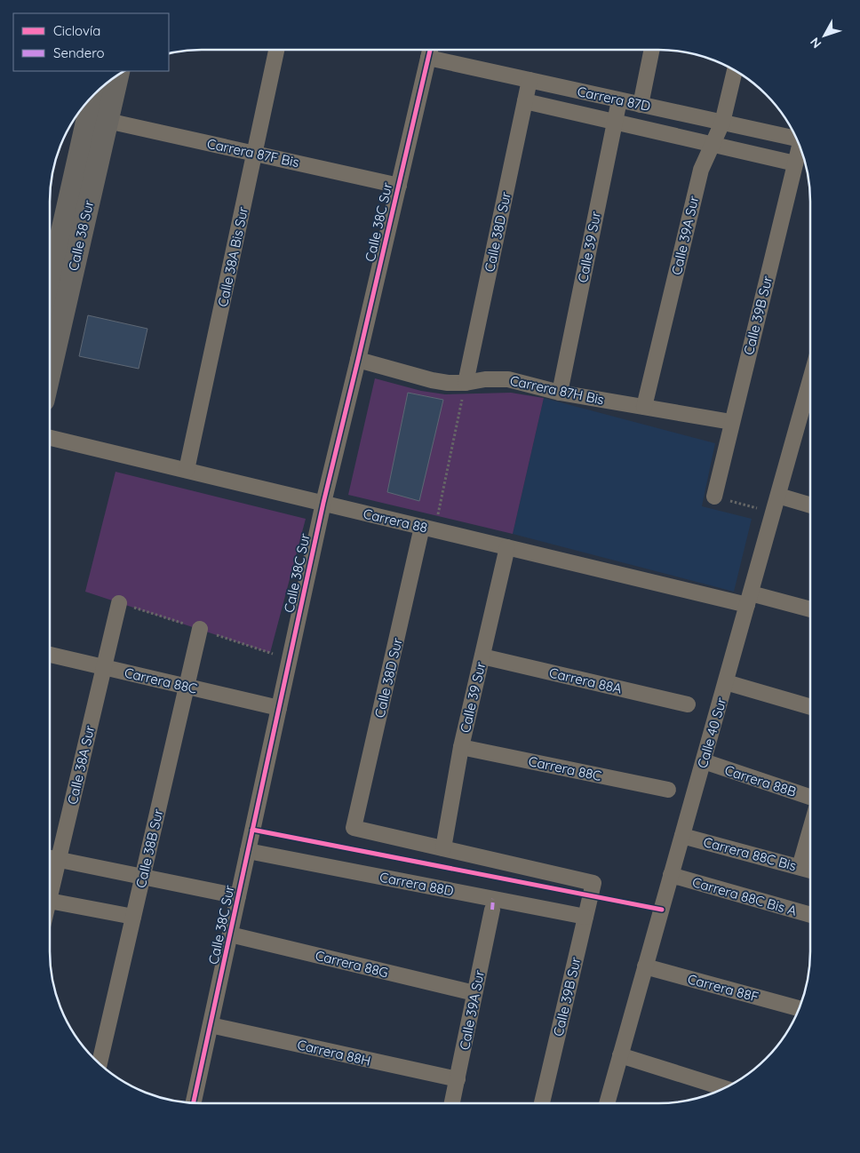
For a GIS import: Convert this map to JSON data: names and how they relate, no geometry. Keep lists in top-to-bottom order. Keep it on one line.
{"streets":{"street":["Carrera 87D","Carrera 87F Bis","Calle 38C Sur","Calle 38D Sur","Calle 38 Sur","Calle 39A Sur","Calle 39 Sur","Calle 38A Bis Sur","Calle 39B Sur","Carrera 87H Bis","Carrera 88","Carrera 88C","Carrera 88A","Calle 40 Sur","Calle 38A Sur","Carrera 88B","Calle 38B Sur","Carrera 88C Bis","Carrera 88D","Carrera 88C Bis A","Carrera 88G","Carrera 88F","Carrera 88H"]},"crossings":[["Carrera 87D","Calle 38C Sur"],["Carrera 87D","Calle 38D Sur"],["Carrera 87D","Calle 39A Sur"],["Carrera 87D","Calle 39 Sur"],["Carrera 87D","Calle 39B Sur"],["Carrera 87F Bis","Calle 38C Sur"],["Carrera 87F Bis","Calle 38 Sur"],["Carrera 87F Bis","Calle 38A Bis Sur"],["Calle 38C Sur","Carrera 87H Bis"],["Calle 38C Sur","Carrera 88"],["Calle 38C Sur","Carrera 88C"],["Calle 38C Sur","Carrera 88D"],["Calle 38C Sur","Carrera 88G"],["Calle 38C Sur","Carrera 88H"],["Calle 38D Sur","Calle 39 Sur"],["Calle 38D Sur","Calle 39B Sur"],["Calle 38D Sur","Carrera 87H Bis"],["Calle 38D Sur","Carrera 88"],["Calle 39A Sur","Carrera 87H Bis"],["Calle 39A Sur","Carrera 88G"],["Calle 39A Sur","Carrera 88H"],["Calle 39 Sur","Calle 39B Sur"],["Calle 39 Sur","Carrera 87H Bis"],["Calle 39 Sur","Carrera 88"],["Calle 39 Sur","Carrera 88C"],["Calle 39 Sur","Carrera 88A"],["Calle 38A Bis Sur","Carrera 88"],["Calle 39B Sur","Carrera 87H Bis"],["Calle 39B Sur","Carrera 88D"],["Carrera 88","Calle 40 Sur"],["Carrera 88C","Calle 38A Sur"],["Carrera 88C","Calle 38B Sur"],["Calle 40 Sur","Carrera 88B"],["Calle 40 Sur","Carrera 88C Bis"],["Calle 40 Sur","Carrera 88C Bis A"],["Calle 40 Sur","Carrera 88F"]],"legend":["Ciclovía","Sendero"],"north":"bottom left"}
